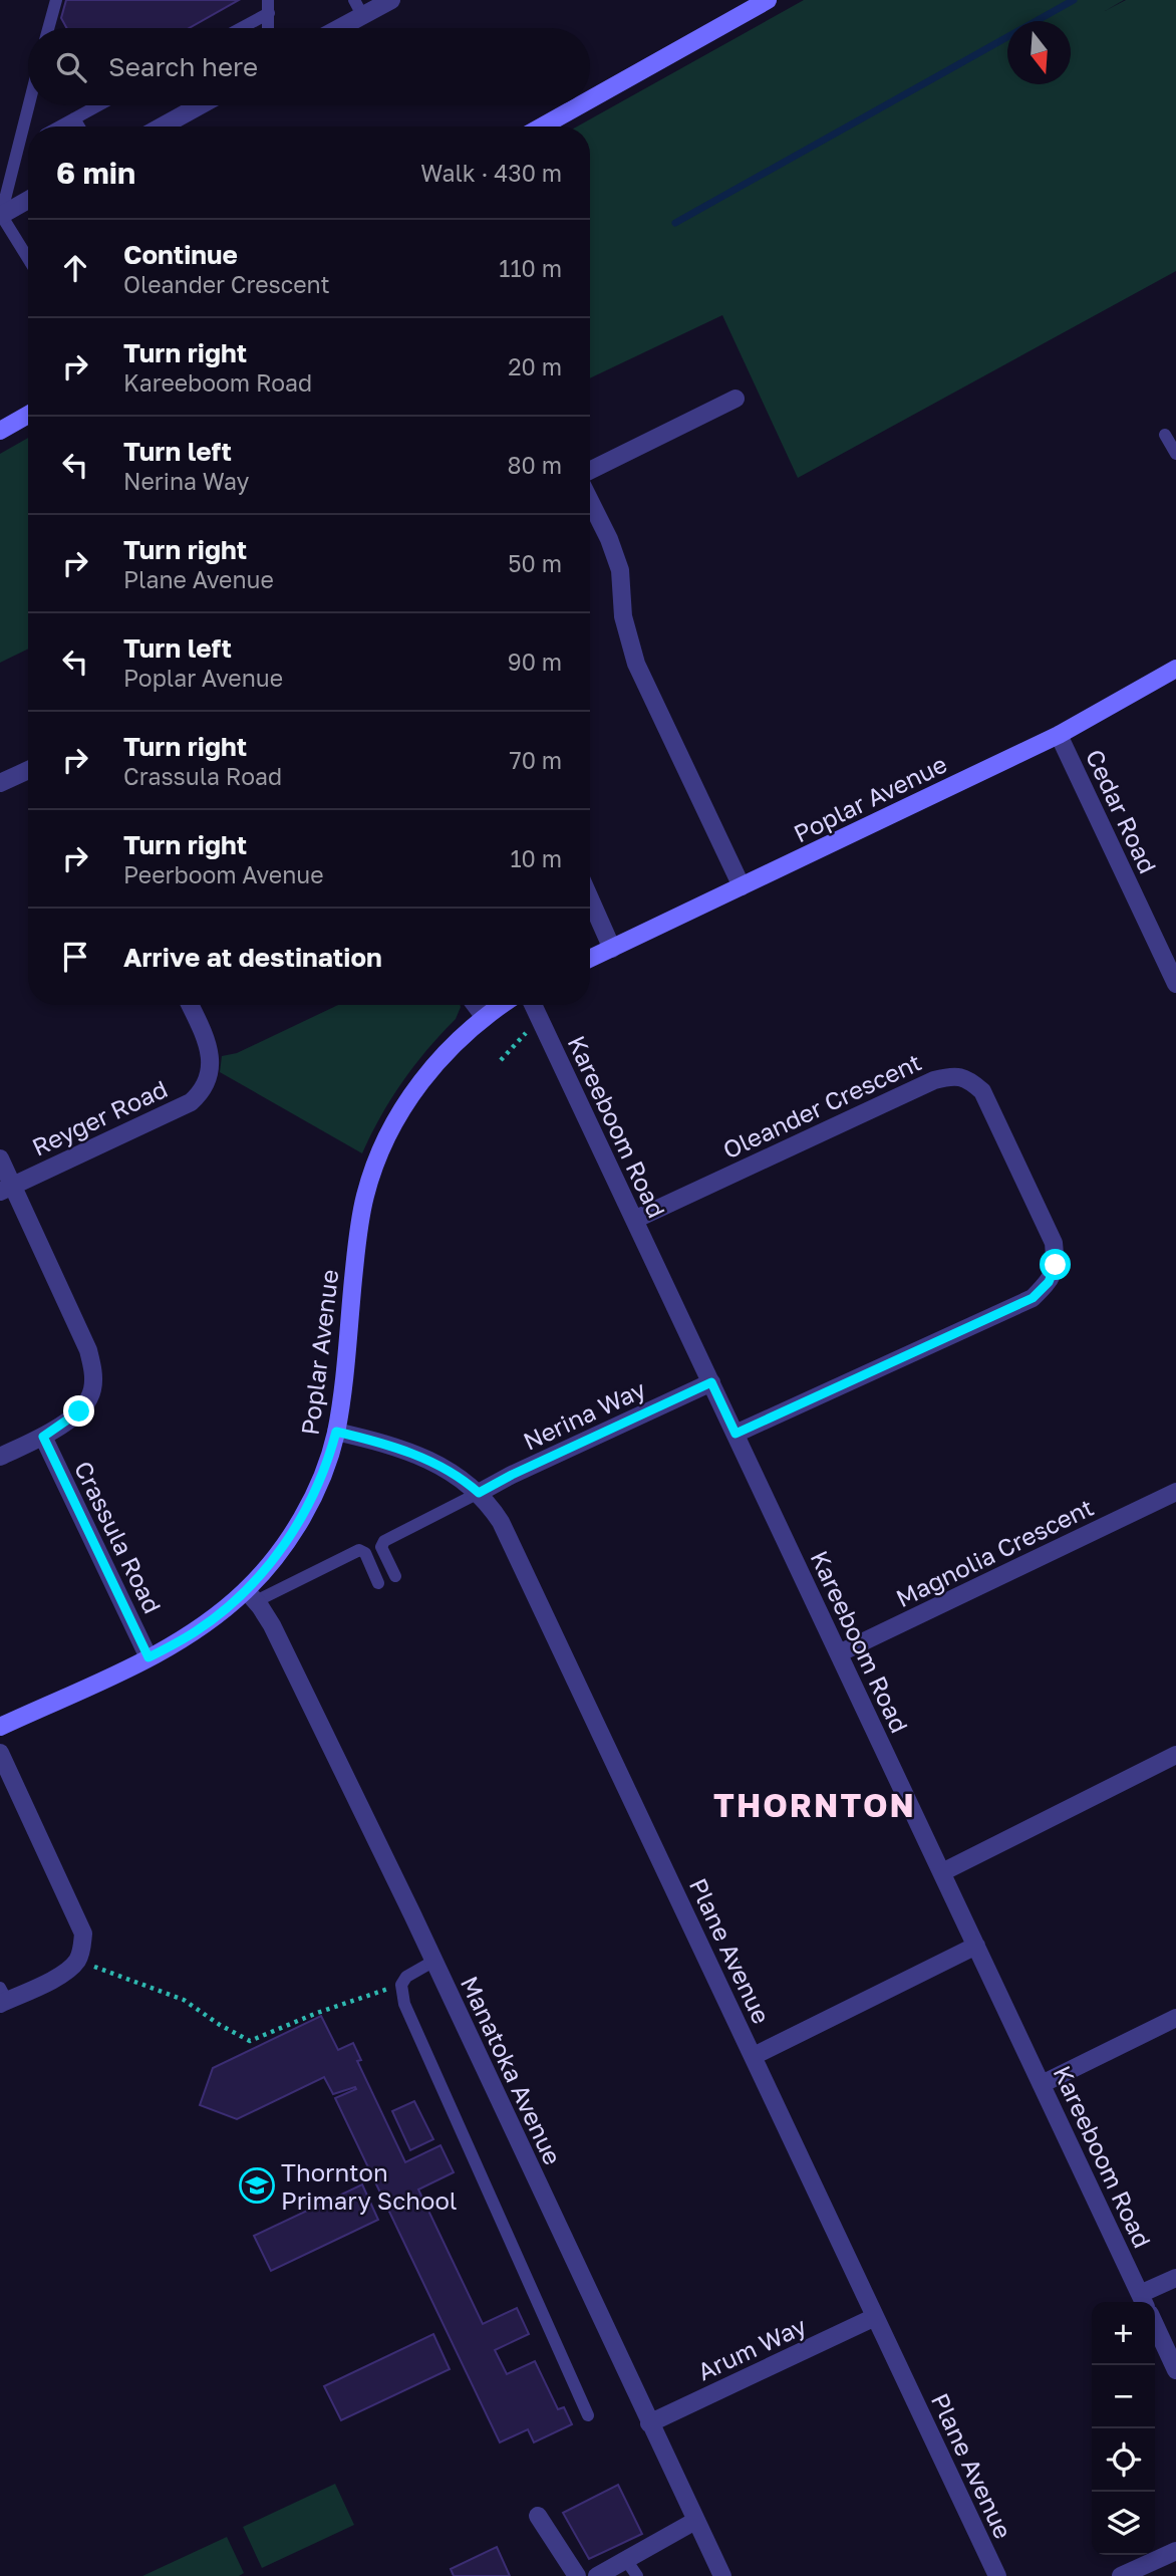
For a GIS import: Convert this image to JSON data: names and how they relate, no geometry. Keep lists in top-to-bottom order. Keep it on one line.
{"streets":{"street":["Poplar Avenue","Cedar Road","Oleander Crescent","Reyger Road","Kareeboom Road","Nerina Way","Crassula Road","Magnolia Crescent","Plane Avenue","Manatoka Avenue","Arum Way"]},"crossings":[["Poplar Avenue","Cedar Road"],["Poplar Avenue","Crassula Road"],["Poplar Avenue","Plane Avenue"],["Poplar Avenue","Manatoka Avenue"],["Oleander Crescent","Kareeboom Road"],["Kareeboom Road","Nerina Way"],["Kareeboom Road","Magnolia Crescent"],["Nerina Way","Plane Avenue"],["Plane Avenue","Arum Way"],["Manatoka Avenue","Arum Way"]],"districts":["THORNTON"],"places":{"school or university":["Thornton Primary School"]},"north":"bottom","page":{"search":"Search here","heading":["6 min","Walk · 430 m"],"list":[["Continue","Oleander Crescent","110 m"],["Turn right","Kareeboom Road","20 m"],["Turn left","Nerina Way","80 m"],["Turn right","Plane Avenue","50 m"],["Turn left","Poplar Avenue","90 m"],["Turn right","Crassula Road","70 m"],["Turn right","Peerboom Avenue","10 m"],"Arrive at destination"],"map_buttons":["+","−"]}}
